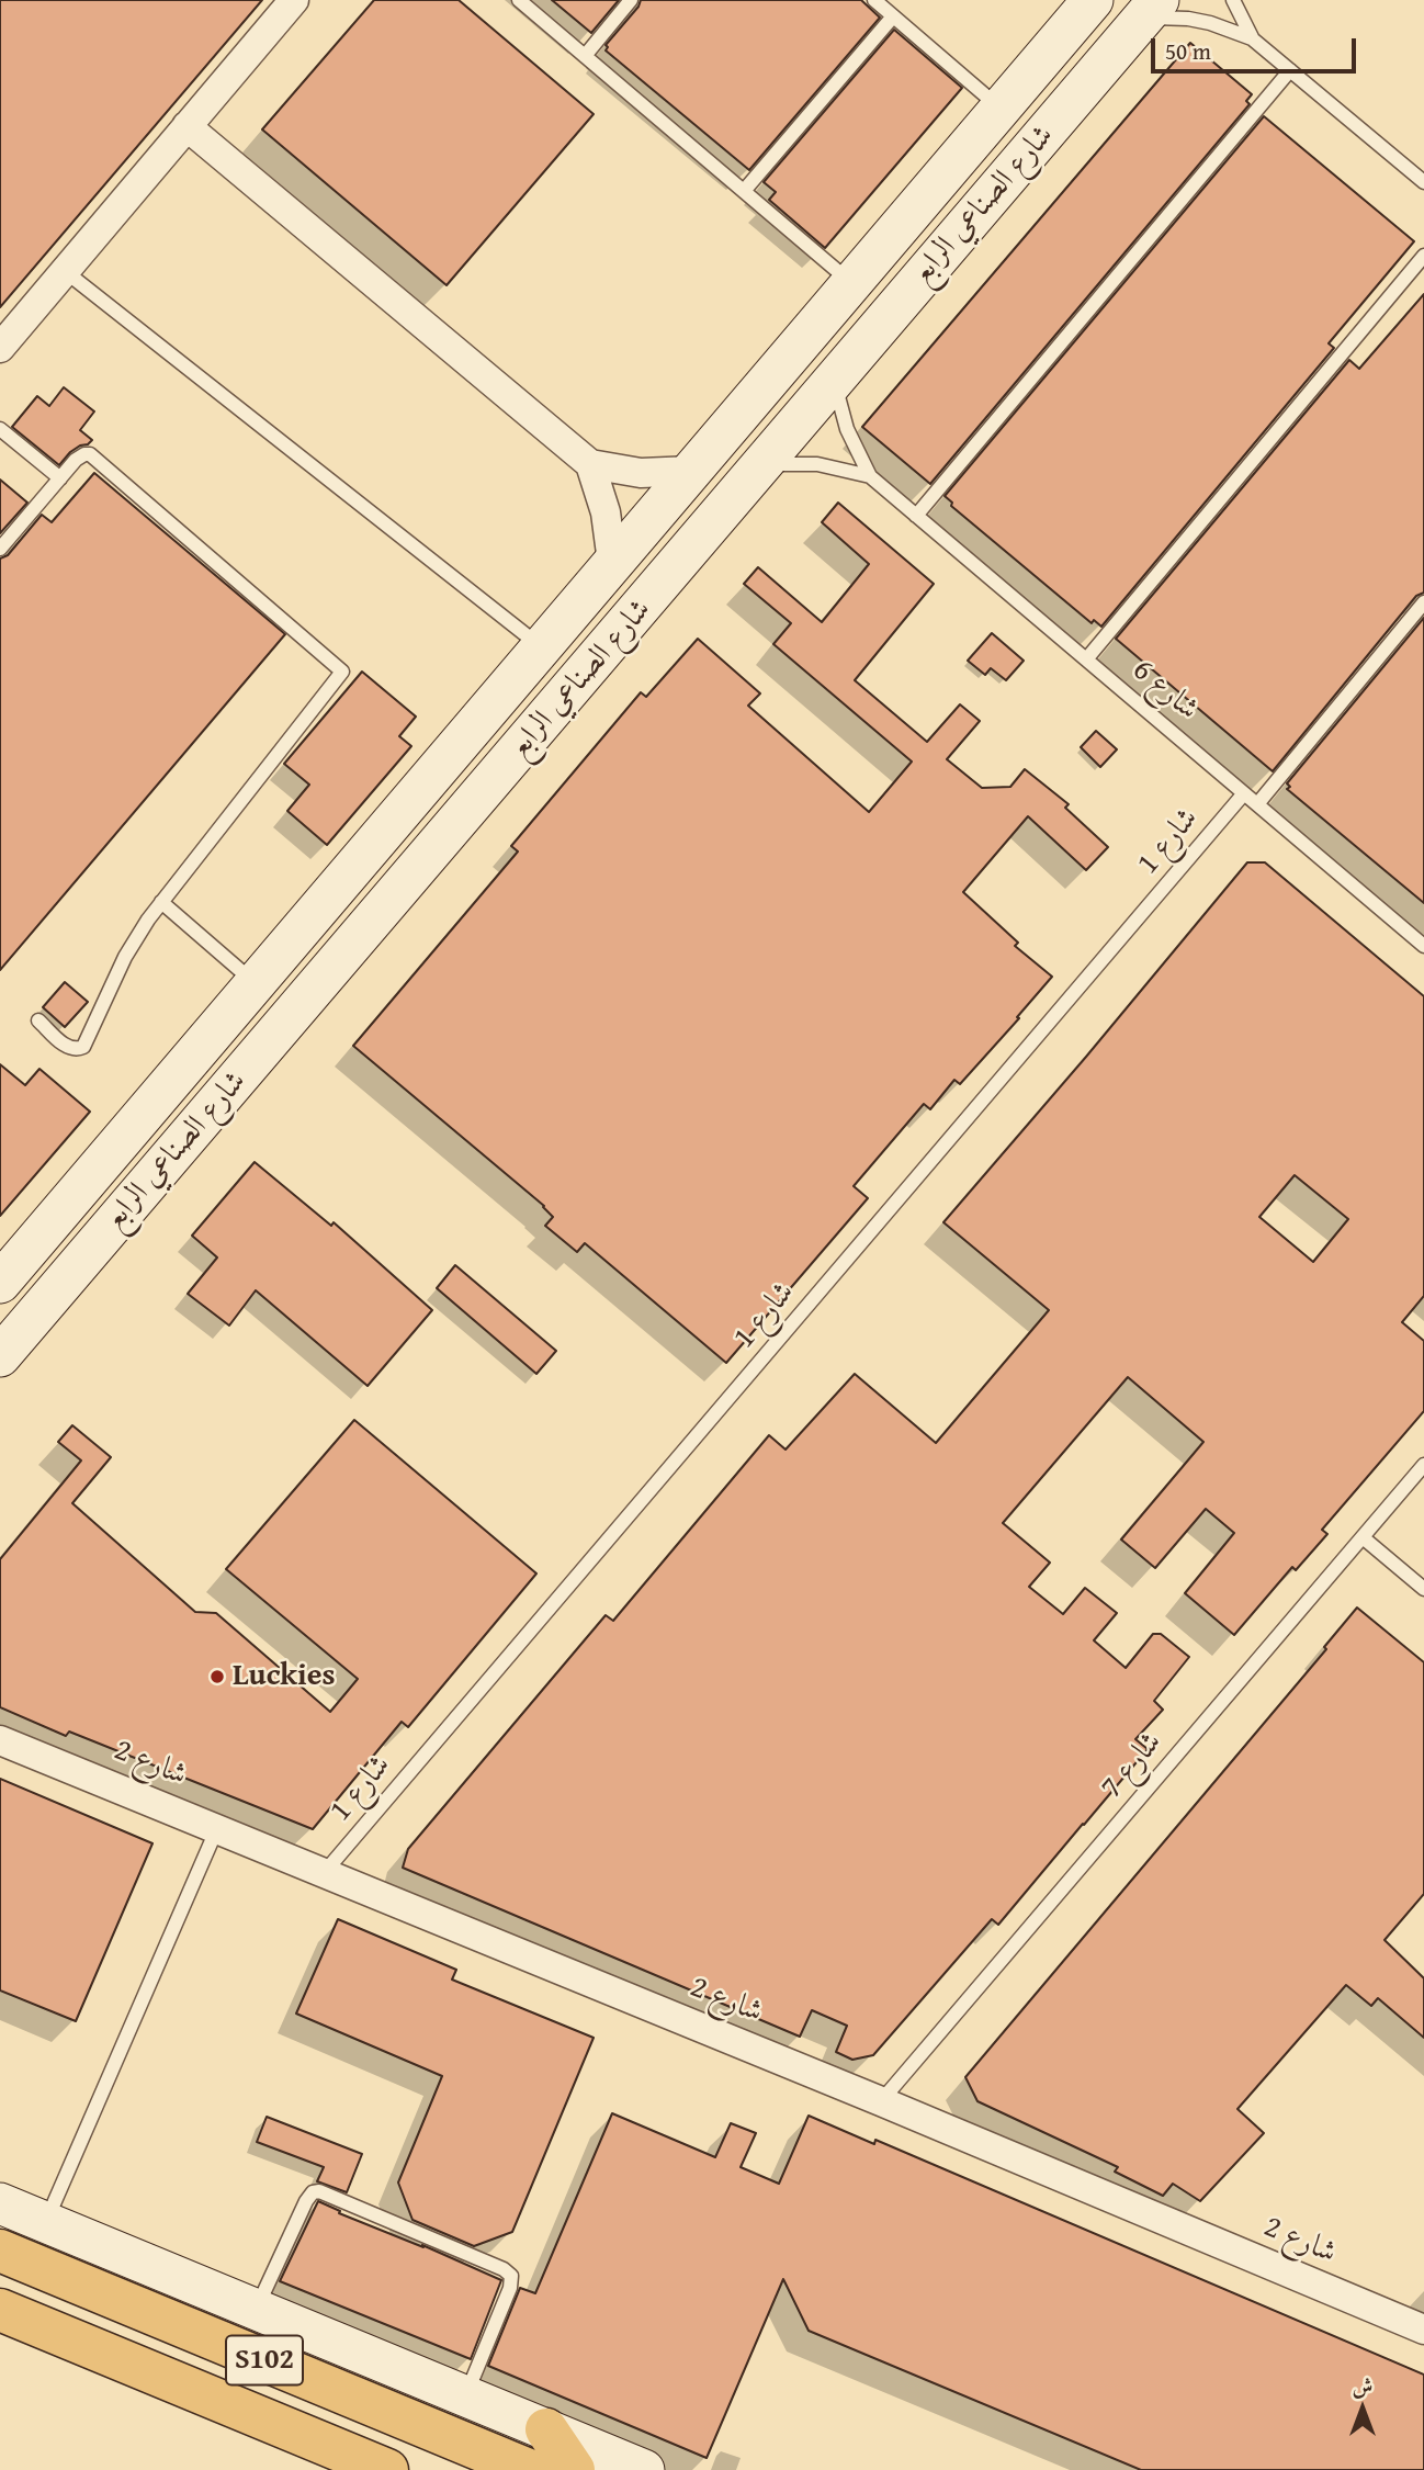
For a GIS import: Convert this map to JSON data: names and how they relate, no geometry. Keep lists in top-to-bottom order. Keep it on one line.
{"streets":{"highway":["S102"],"main road":["شارع الصناعي الرابع"],"street":["شارع 2"],"lane":["شارع 6","شارع 1","شارع 7"]},"crossings":[["شارع الصناعي الرابع","شارع 6"],["شارع 6","شارع 1"],["شارع 1","شارع 2"],["شارع 2","شارع 7"]],"places":["Luckies"],"scale_bar":"50 m","north":"top"}
